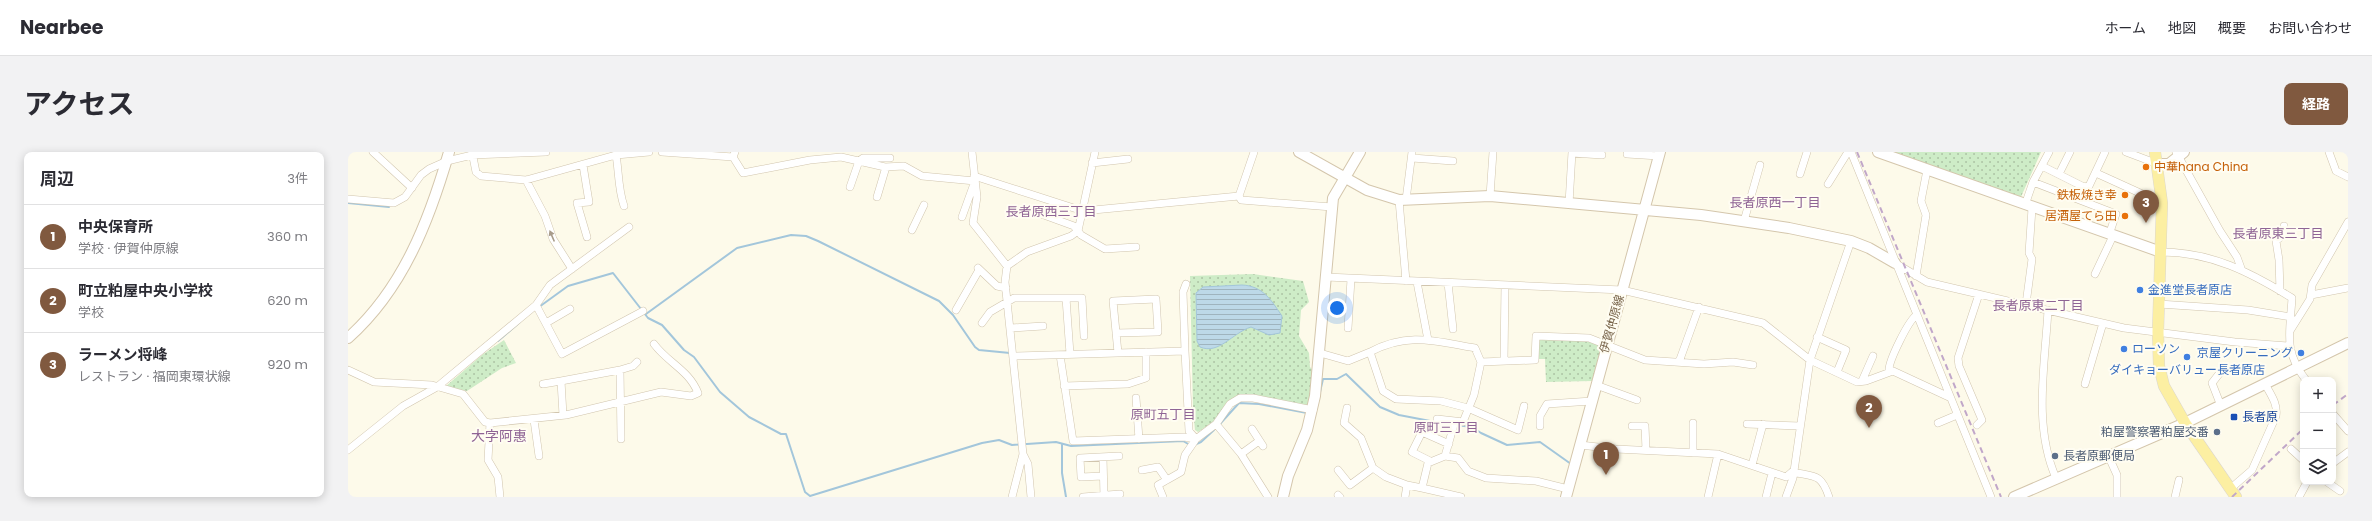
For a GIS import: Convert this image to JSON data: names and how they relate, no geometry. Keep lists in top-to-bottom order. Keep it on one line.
{"streets":{"street":["伊賀仲原線"]},"districts":["長者原西一丁目","長者原西三丁目","長者原東三丁目","長者原東二丁目","原町五丁目","原町三丁目","大字阿惠"],"places":{"other":["中華hana China","鉄板焼き幸","居酒屋てら田","金進堂長者原店","ローソン","京屋クリーニング","ダイキョーバリュー長者原店","粕屋警察署粕屋交番","長者原郵便局"],"transit":["長者原"]},"page":{"header":"Nearbee","nav":["ホーム","地図","概要","お問い合わせ"],"title":"アクセス","buttons":"経路","heading":["周辺","3件"],"pins":["3","2","1"],"list":[{"mark":"1","name":"中央保育所","note":"学校 · 伊賀仲原線","value":"360 m"},{"mark":"2","name":"町立粕屋中央小学校","note":"学校","value":"620 m"},{"mark":"3","name":"ラーメン将峰","note":"レストラン · 福岡東環状線","value":"920 m"}],"map_buttons":["+","−"]}}
